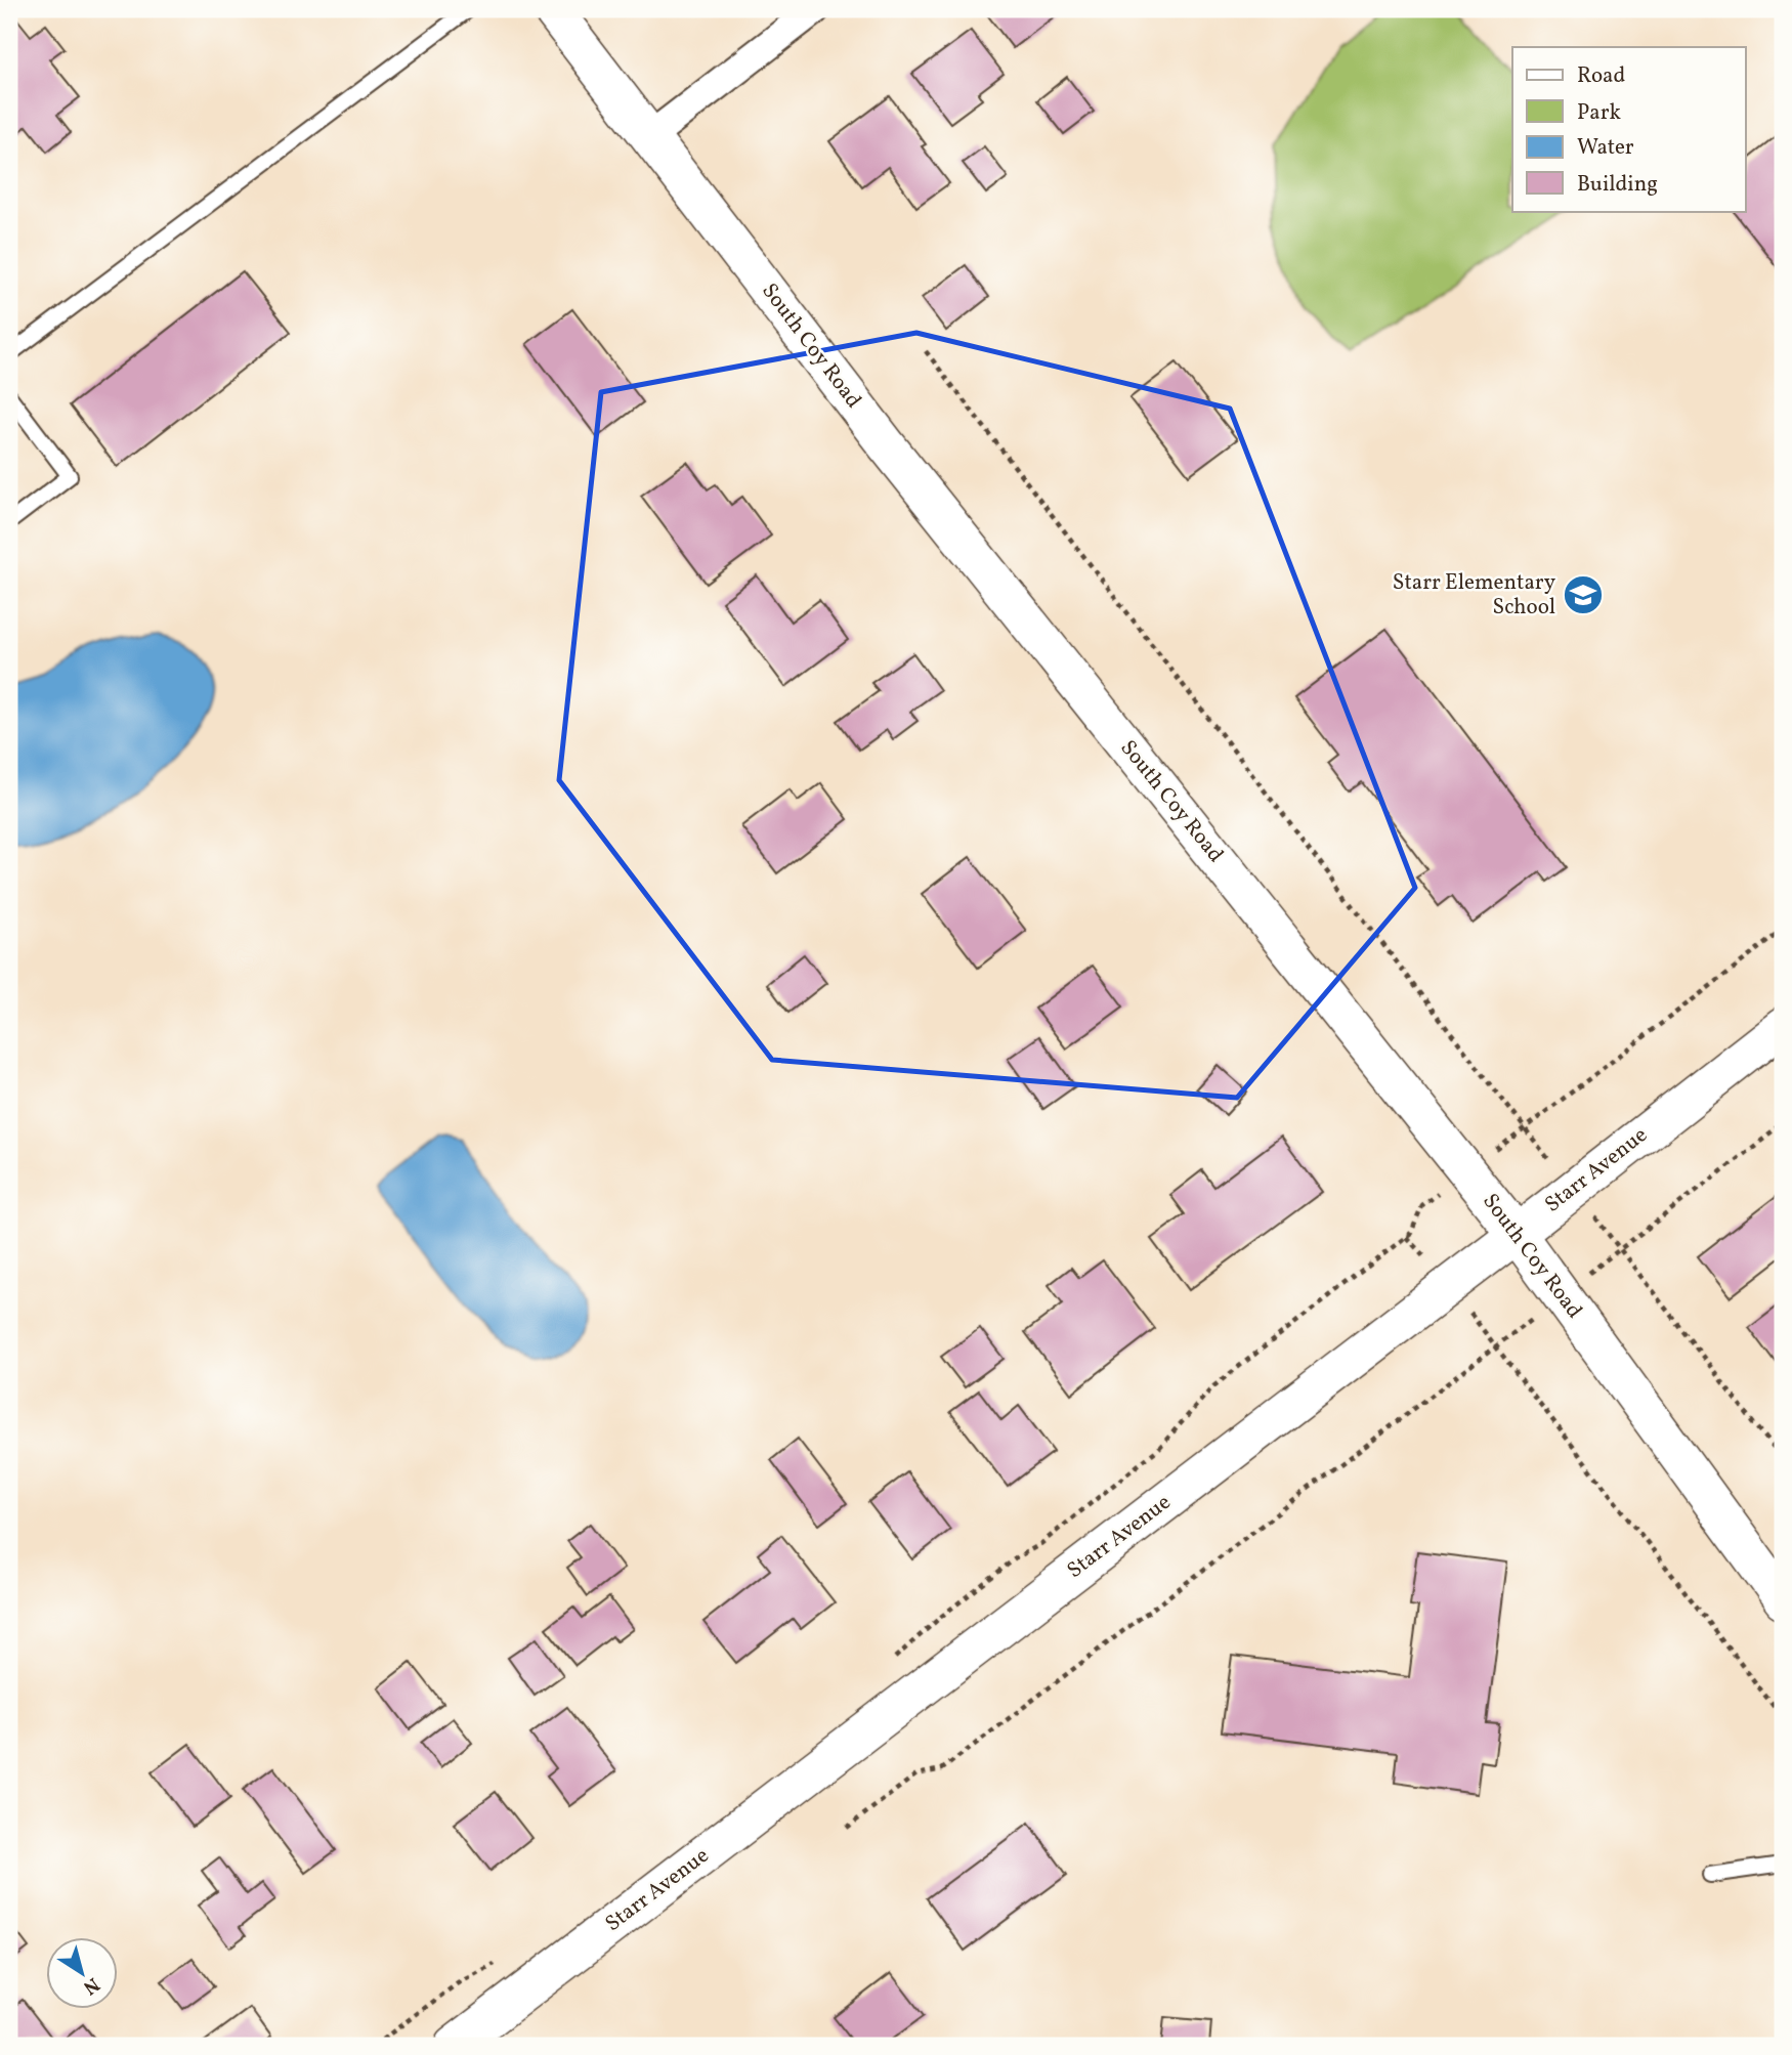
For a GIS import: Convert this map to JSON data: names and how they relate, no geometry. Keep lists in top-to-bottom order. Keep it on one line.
{"streets":{"street":["South Coy Road","Starr Avenue"]},"crossings":[["South Coy Road","Starr Avenue"]],"places":{"school or university":["Starr Elementary School"]},"legend":["Road","Park","Water","Building"],"north":"bottom right"}
